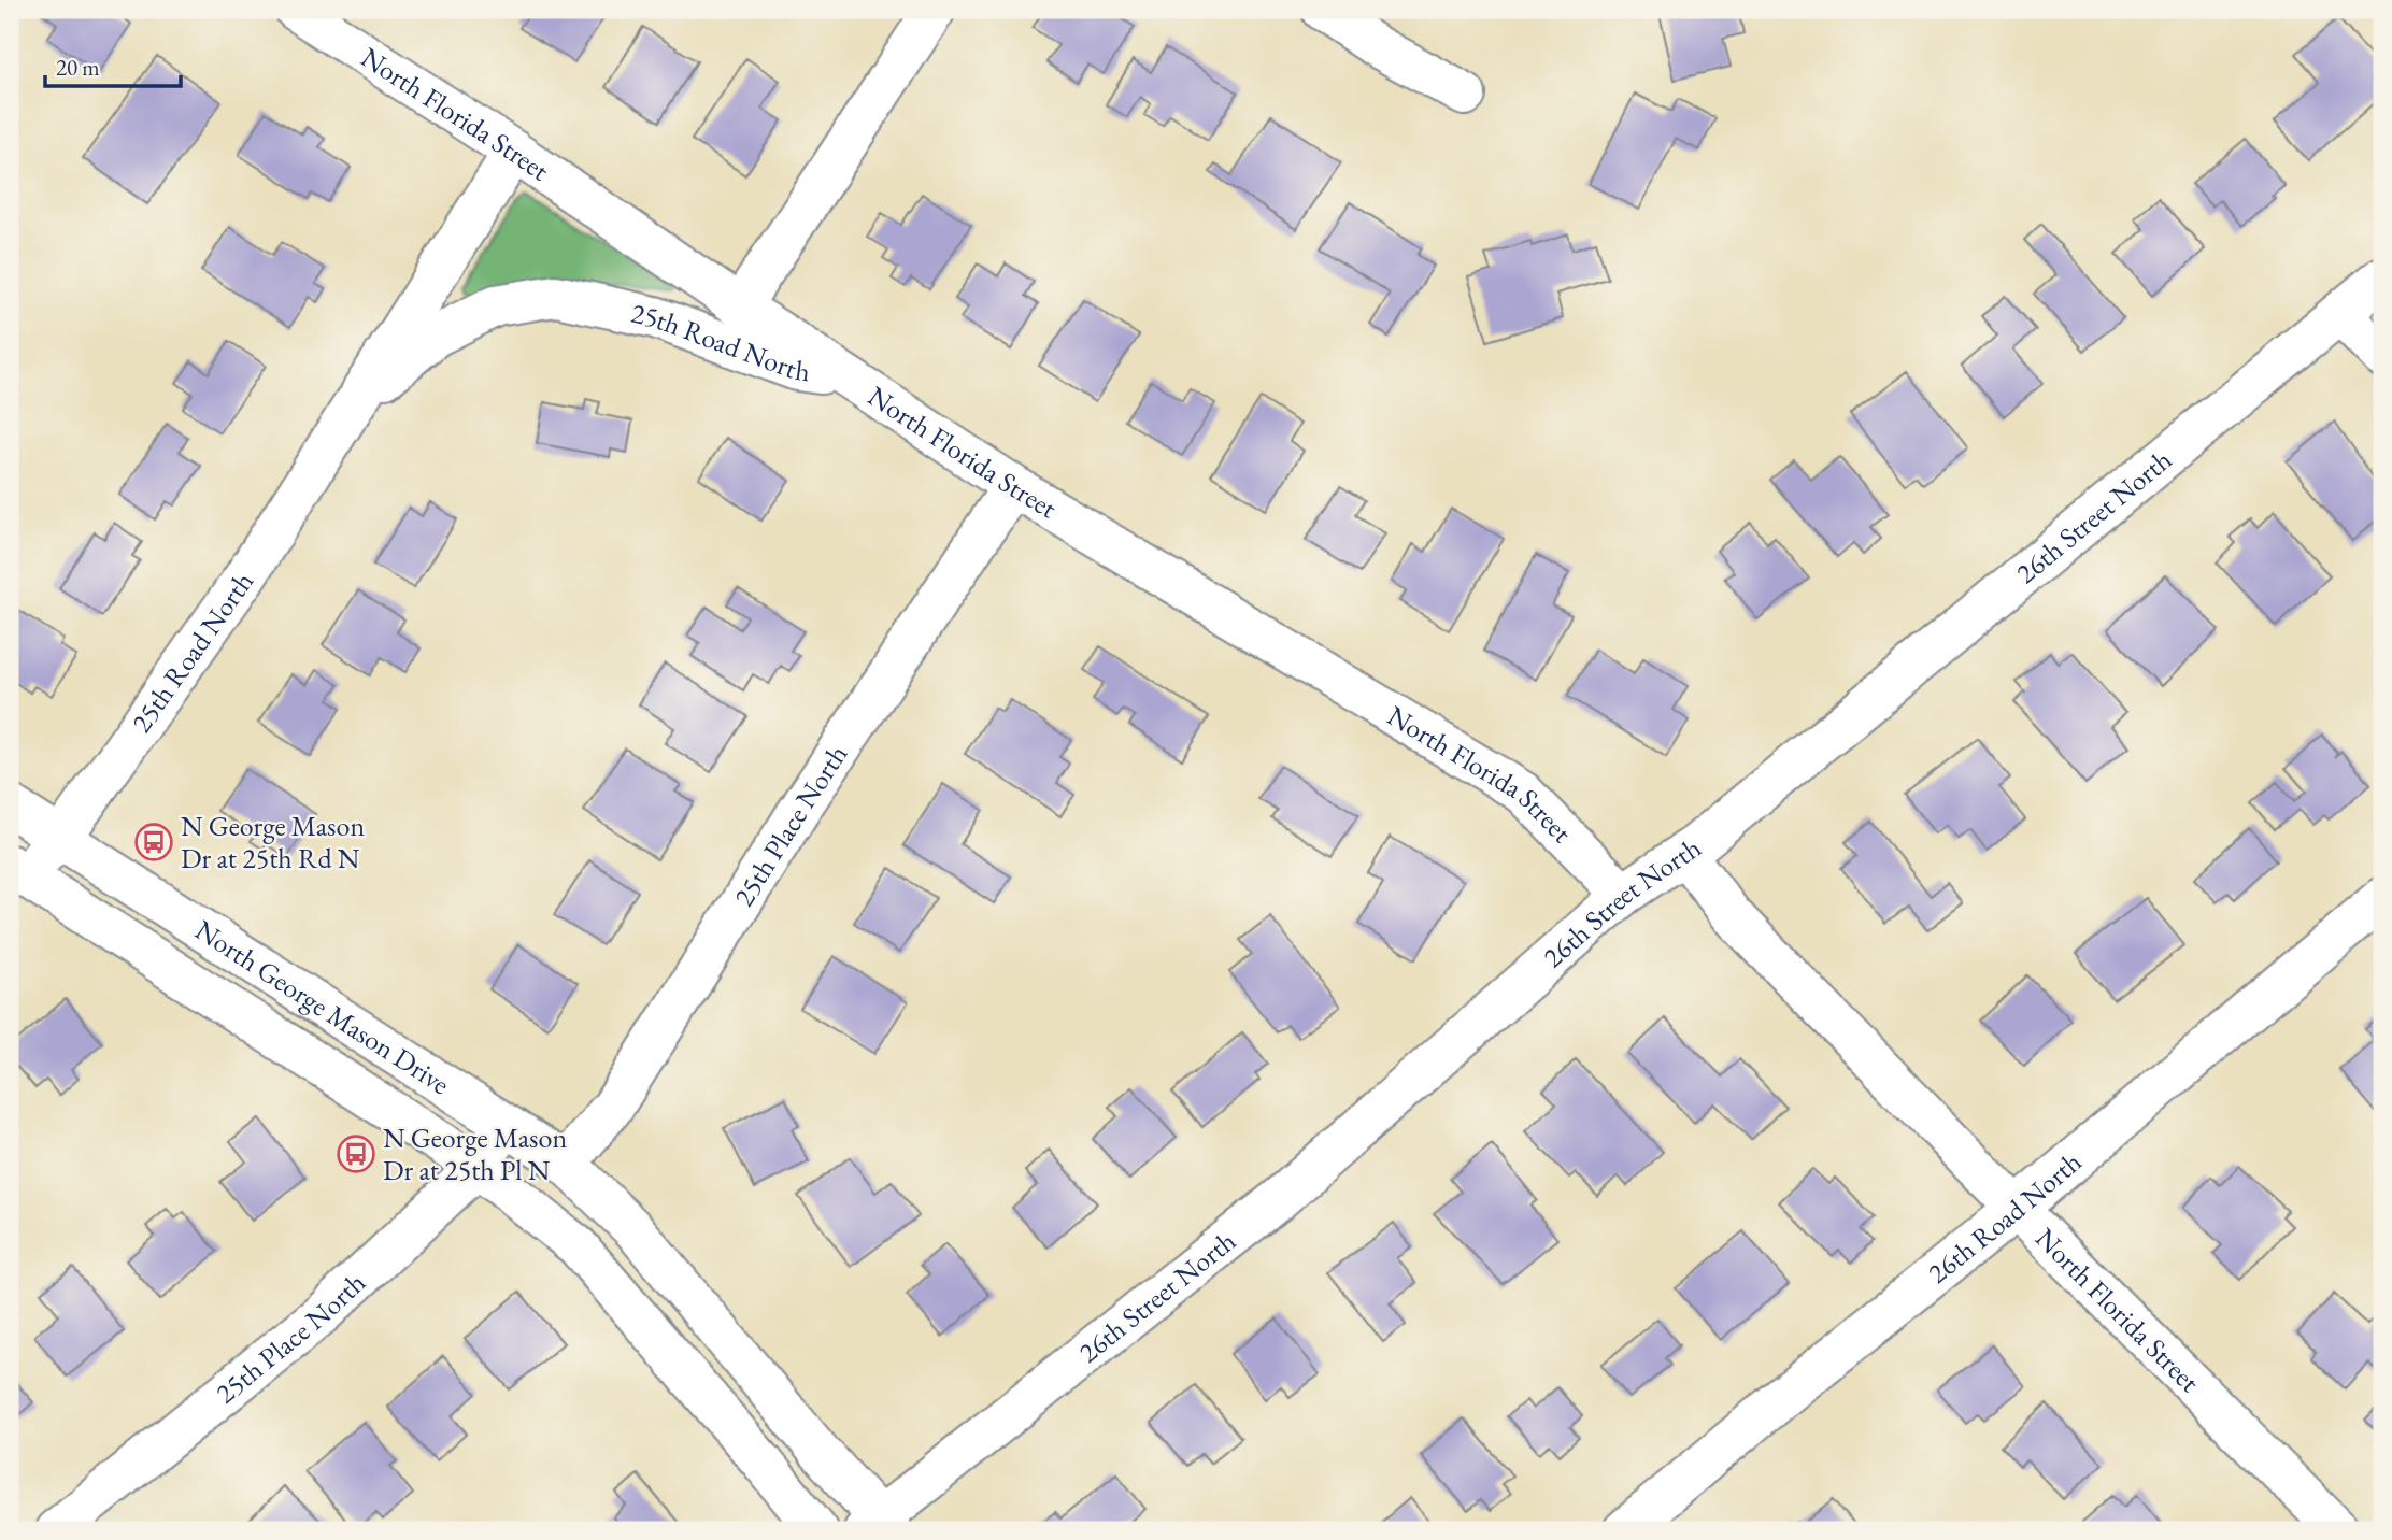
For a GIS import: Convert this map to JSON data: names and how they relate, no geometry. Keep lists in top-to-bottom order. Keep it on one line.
{"streets":{"street":["North Florida Street","25th Road North","26th Street North","25th Place North","North George Mason Drive","26th Road North"]},"crossings":[["North Florida Street","25th Road North"],["North Florida Street","26th Street North"],["North Florida Street","25th Place North"],["North Florida Street","26th Road North"],["25th Road North","North George Mason Drive"],["26th Street North","North George Mason Drive"],["25th Place North","North George Mason Drive"]],"places":{"bus stop":["N George Mason Dr at 25th Rd N","N George Mason Dr at 25th Pl N"]},"scale_bar":"20 m"}
